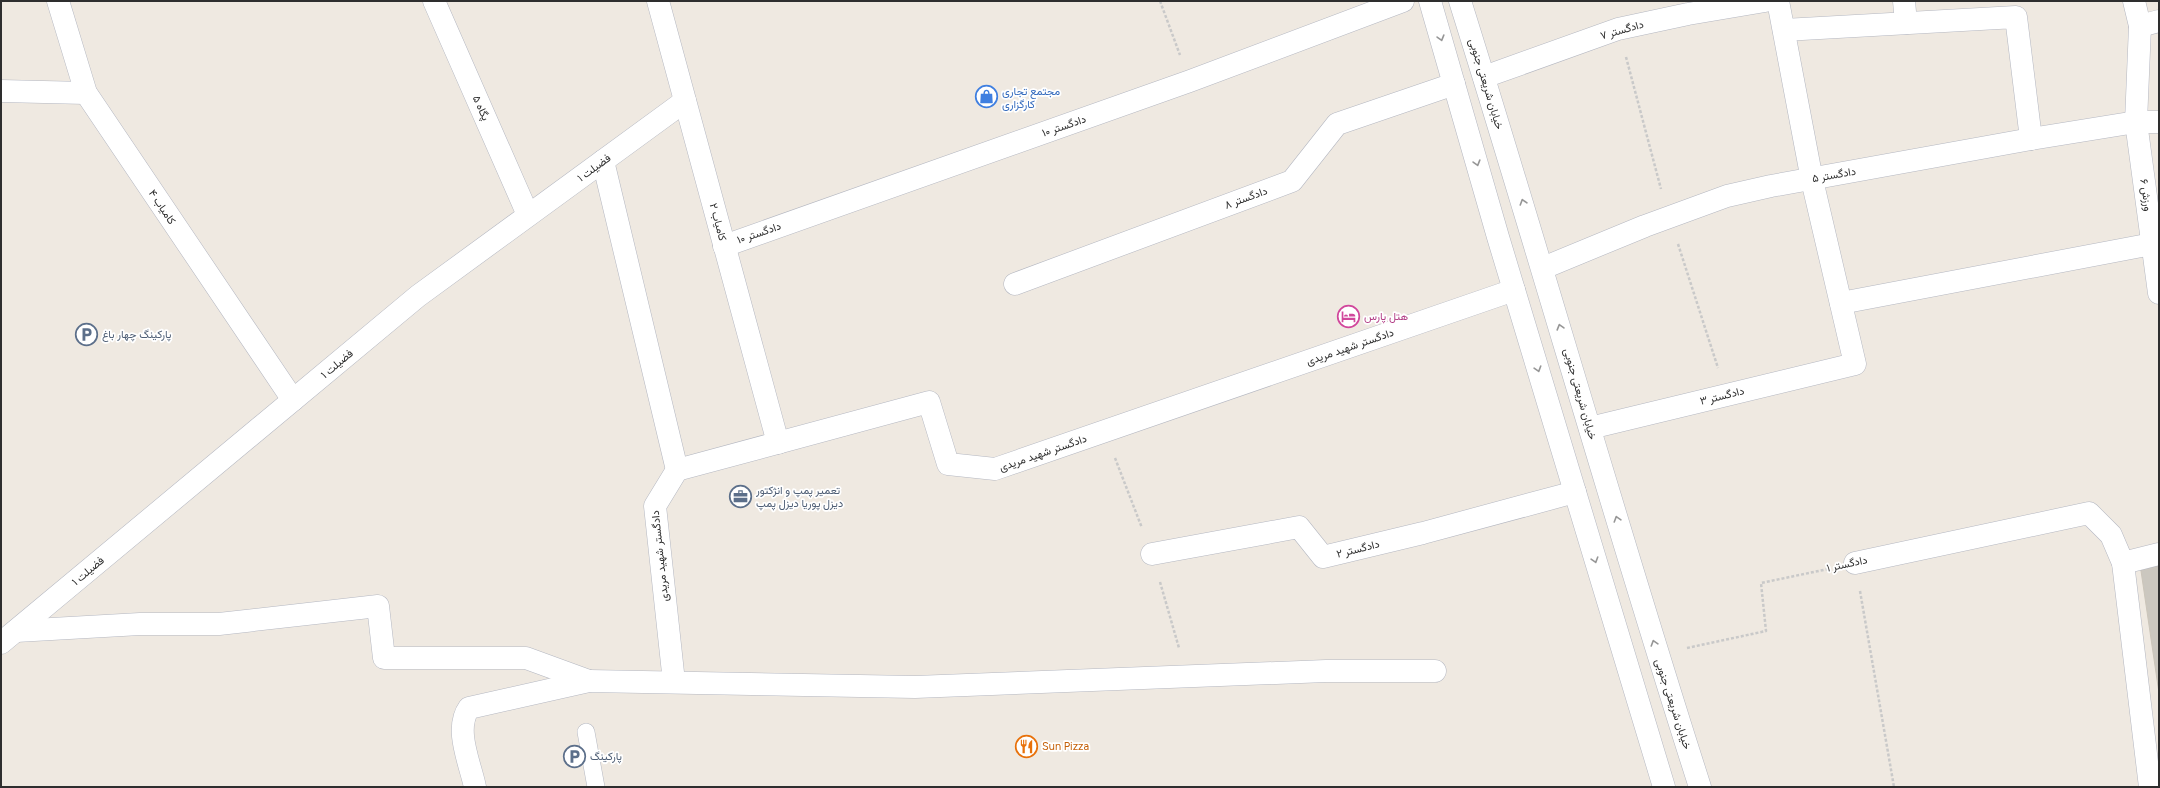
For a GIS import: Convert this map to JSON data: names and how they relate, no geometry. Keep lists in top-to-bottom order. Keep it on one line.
{"streets":{"street":["دادگستر ۷","خیابان شریعتی جنوبی","پگاه ۵","دادگستر ۱۰","فضیلت ۱","دادگستر ۵","ورزش ۶","دادگستر ۸","کامیاب ۴","کامیاب ۲","دادگستر شهید مریدی","دادگستر ۳","دادگستر ۲","دادگستر ۱"]},"crossings":[["دادگستر ۷","خیابان شریعتی جنوبی"],["خیابان شریعتی جنوبی","دادگستر ۵"],["خیابان شریعتی جنوبی","دادگستر ۳"],["خیابان شریعتی جنوبی","دادگستر ۱"],["پگاه ۵","فضیلت ۱"],["دادگستر ۱۰","کامیاب ۲"],["فضیلت ۱","کامیاب ۴"],["فضیلت ۱","کامیاب ۲"],["دادگستر ۵","ورزش ۶"],["کامیاب ۲","دادگستر شهید مریدی"]],"places":{"shop":["مجتمع تجاری کارگزاری"],"hotel":["هتل پارس"],"parking":["پارکینگ چهار باغ","پارکینگ"],"office":["تعمیر پمپ و انژکتور دیزل پوریا دیزل پمپ"],"restaurant":["Sun Pizza"]}}
